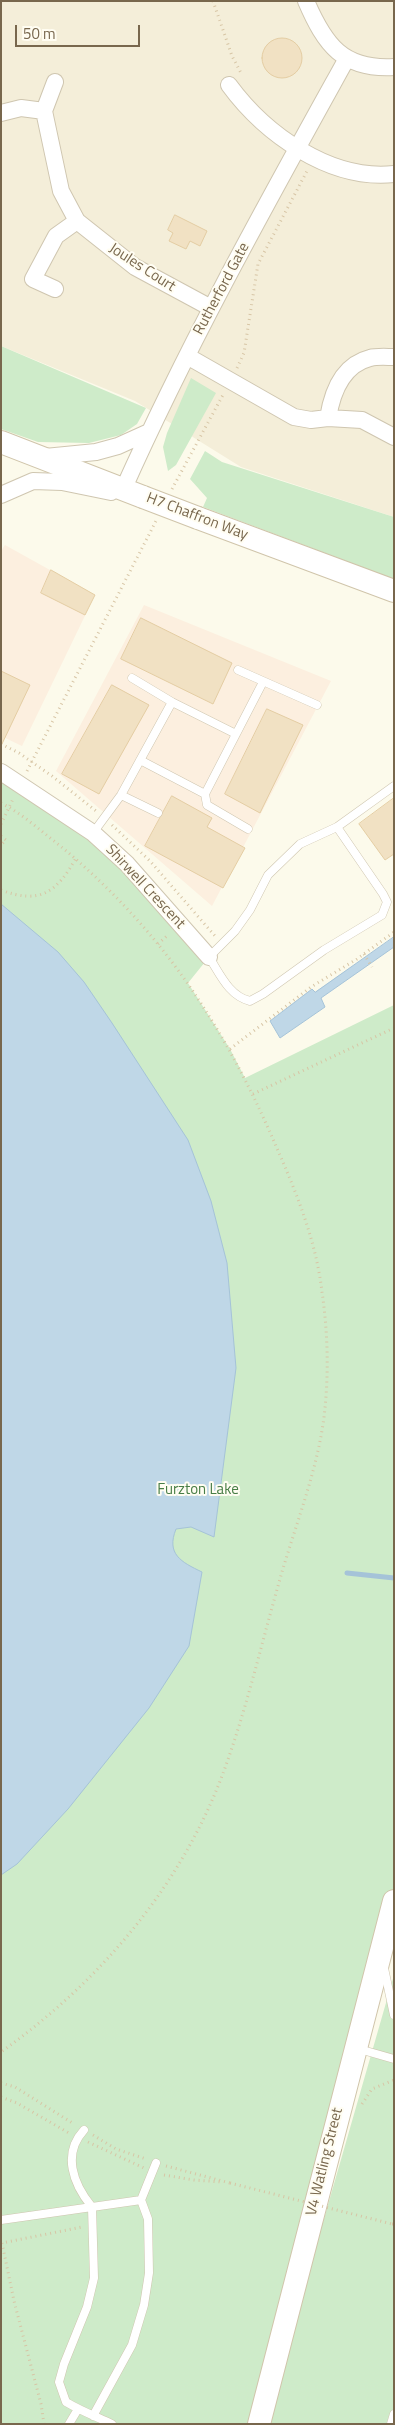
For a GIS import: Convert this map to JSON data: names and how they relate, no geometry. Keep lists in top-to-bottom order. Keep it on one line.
{"streets":{"street":["Joules Court","Rutherford Gate","H7 Chaffron Way","Shirwell Crescent","V4 Watling Street"]},"crossings":[["Joules Court","Rutherford Gate"],["Rutherford Gate","H7 Chaffron Way"]],"parks":["Furzton Lake"],"scale_bar":"50 m"}
